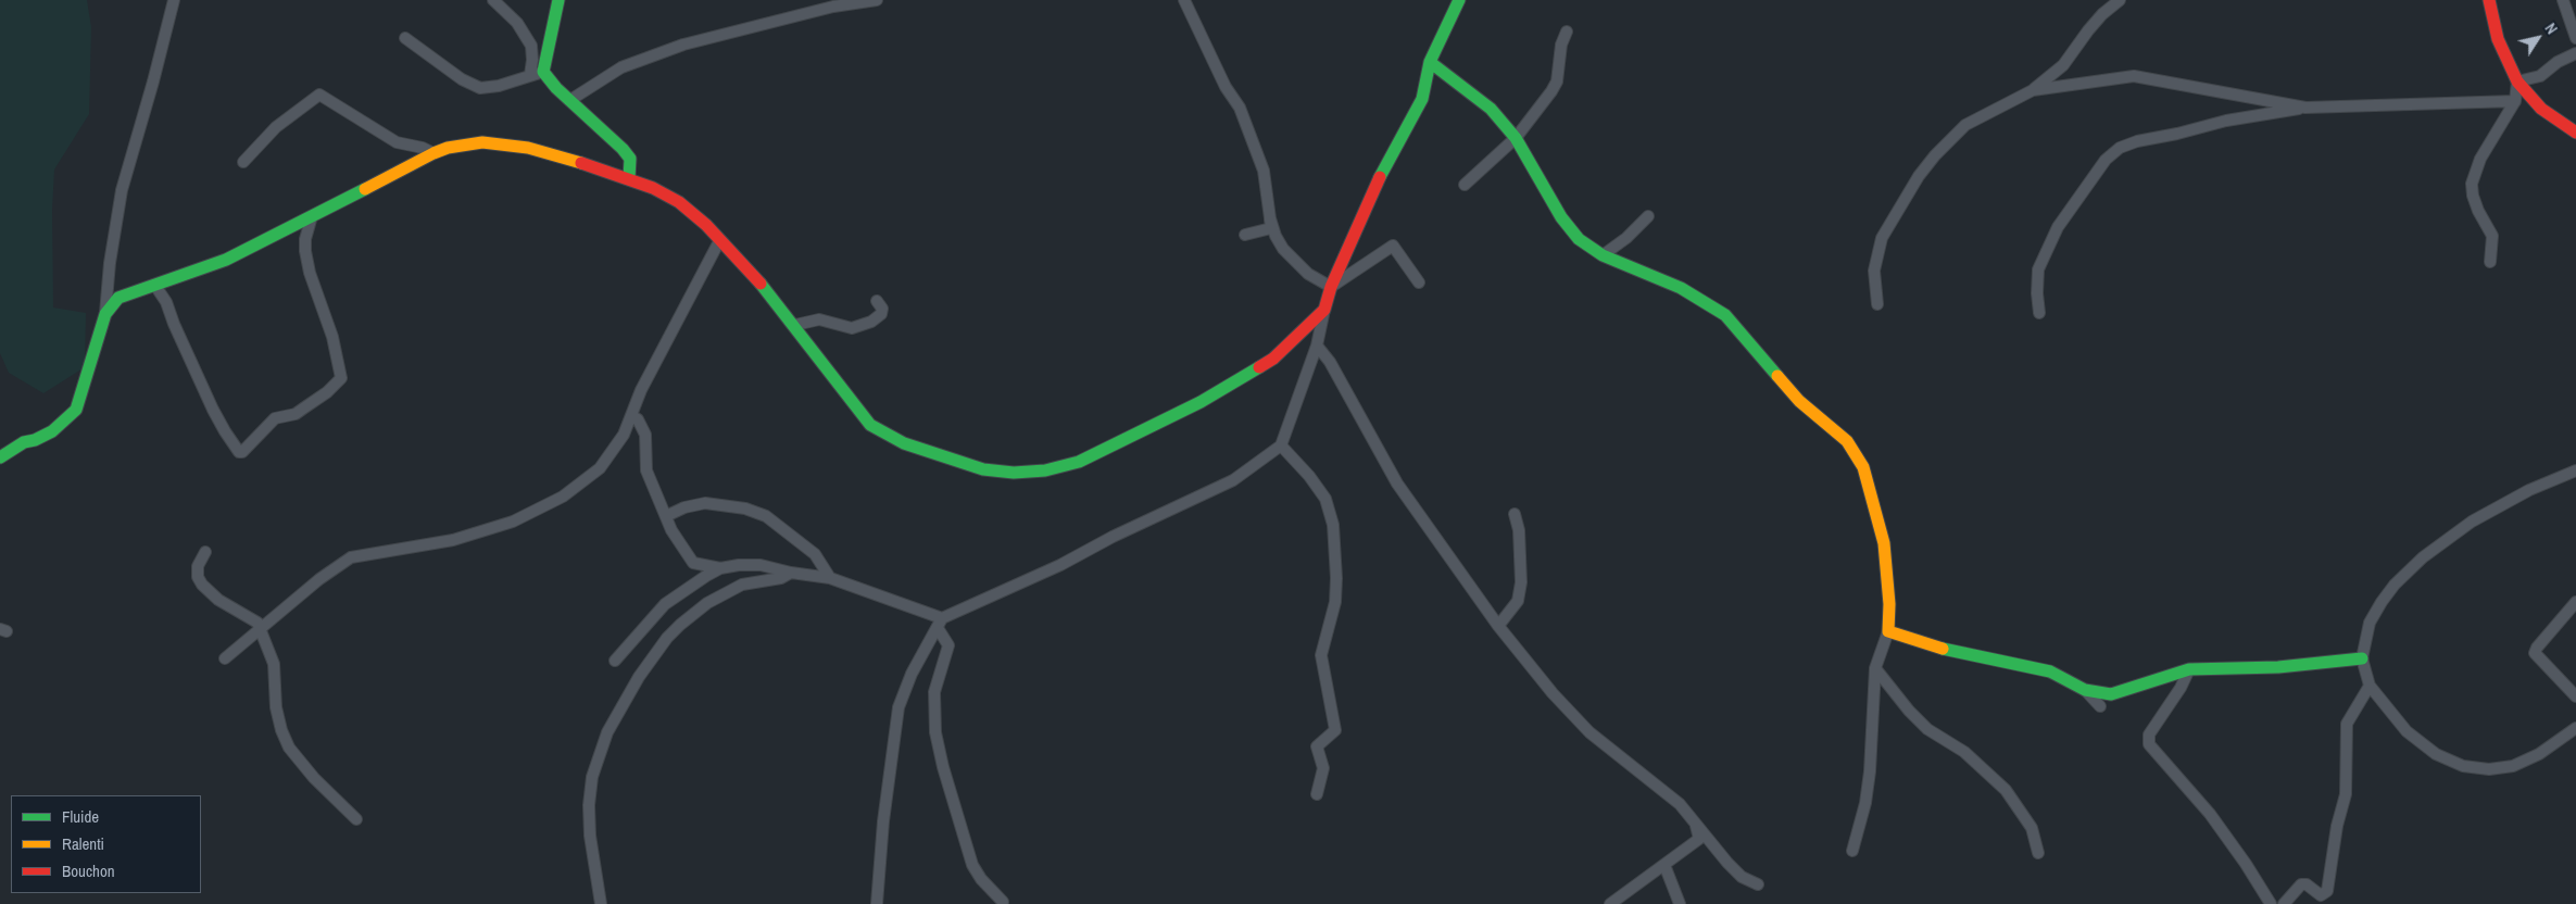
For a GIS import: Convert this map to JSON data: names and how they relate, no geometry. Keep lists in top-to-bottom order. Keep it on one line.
{"legend":["Fluide","Ralenti","Bouchon"],"north":"top right"}
